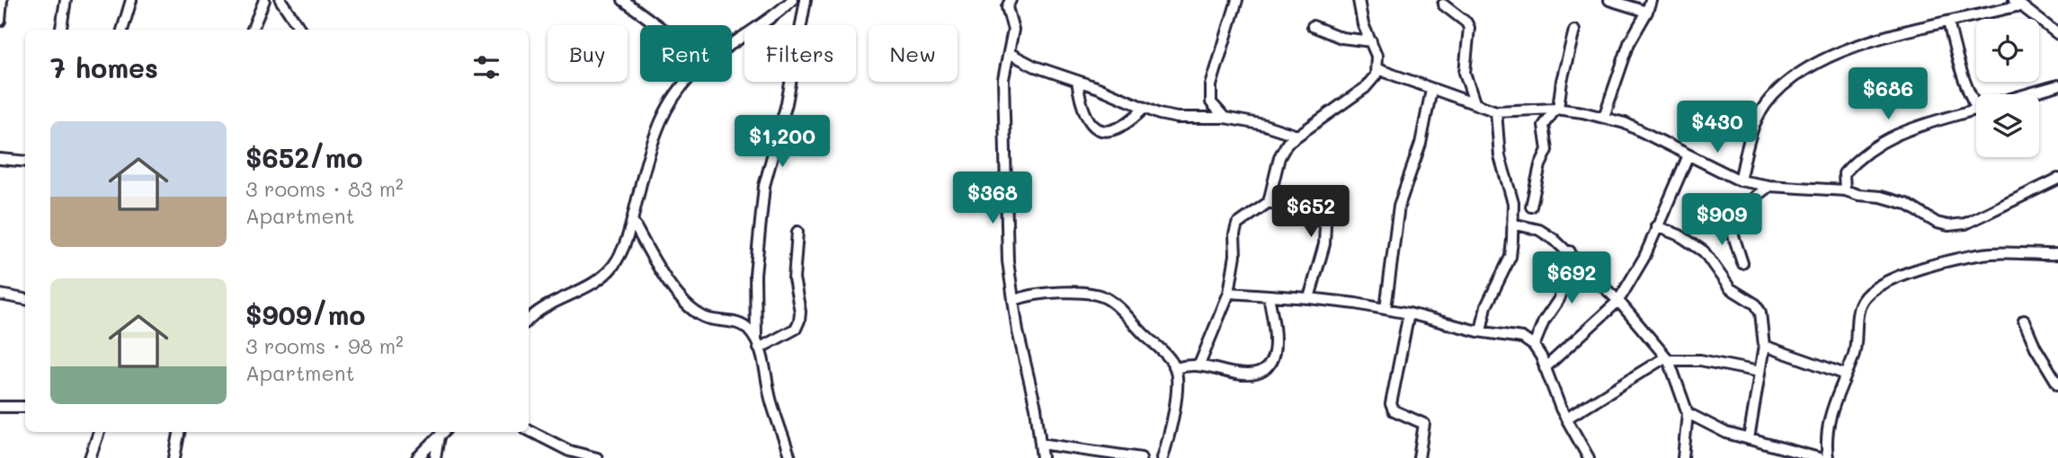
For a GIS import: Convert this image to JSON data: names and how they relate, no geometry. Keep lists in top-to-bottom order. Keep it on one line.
{"page":{"chip":["Buy","Rent","Filters","New"],"heading":"7 homes","price":["$686","$430","$1,200","$368","$652","$909","$692"],"list":[{"name":"$652/mo","note":"3 rooms · 83 m² · Apartment"},{"name":"$909/mo","note":"3 rooms · 98 m² · Apartment"}]}}
